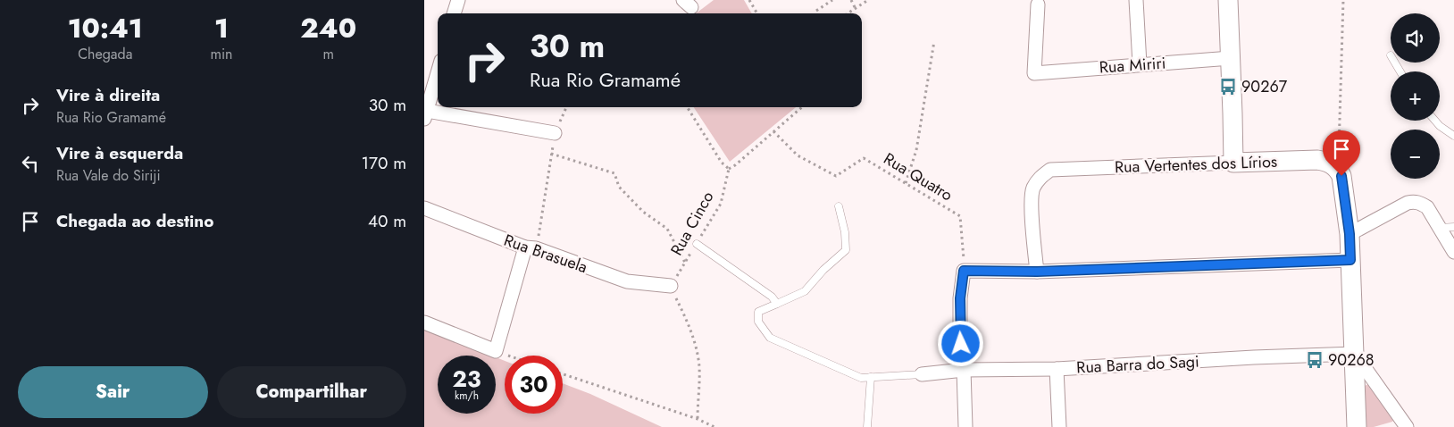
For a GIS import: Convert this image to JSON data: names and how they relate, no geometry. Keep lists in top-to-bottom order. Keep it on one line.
{"streets":{"street":["Rua Miriri","Rua Vertentes dos Lírios","Rua Brasuela","Rua Barra do Sagi"],"path":["Rua Quatro","Rua Cinco"]},"crossings":[["Rua Cinco","Rua Brasuela"]],"places":{"bus stop":["90267","90268"]},"page":{"eta":["10:41","Chegada","1","min","240","m"],"map_buttons":["+","−"],"turn":["30 m","Rua Rio Gramamé"],"list":[{"name":"Vire à direita","note":"Rua Rio Gramamé","value":"30 m"},{"name":"Vire à esquerda","note":"Rua Vale do Siriji","value":"170 m"},{"name":"Chegada ao destino","value":"40 m"}],"speed":"23 km/h","limit":"30","buttons":["Sair","Compartilhar"]}}
